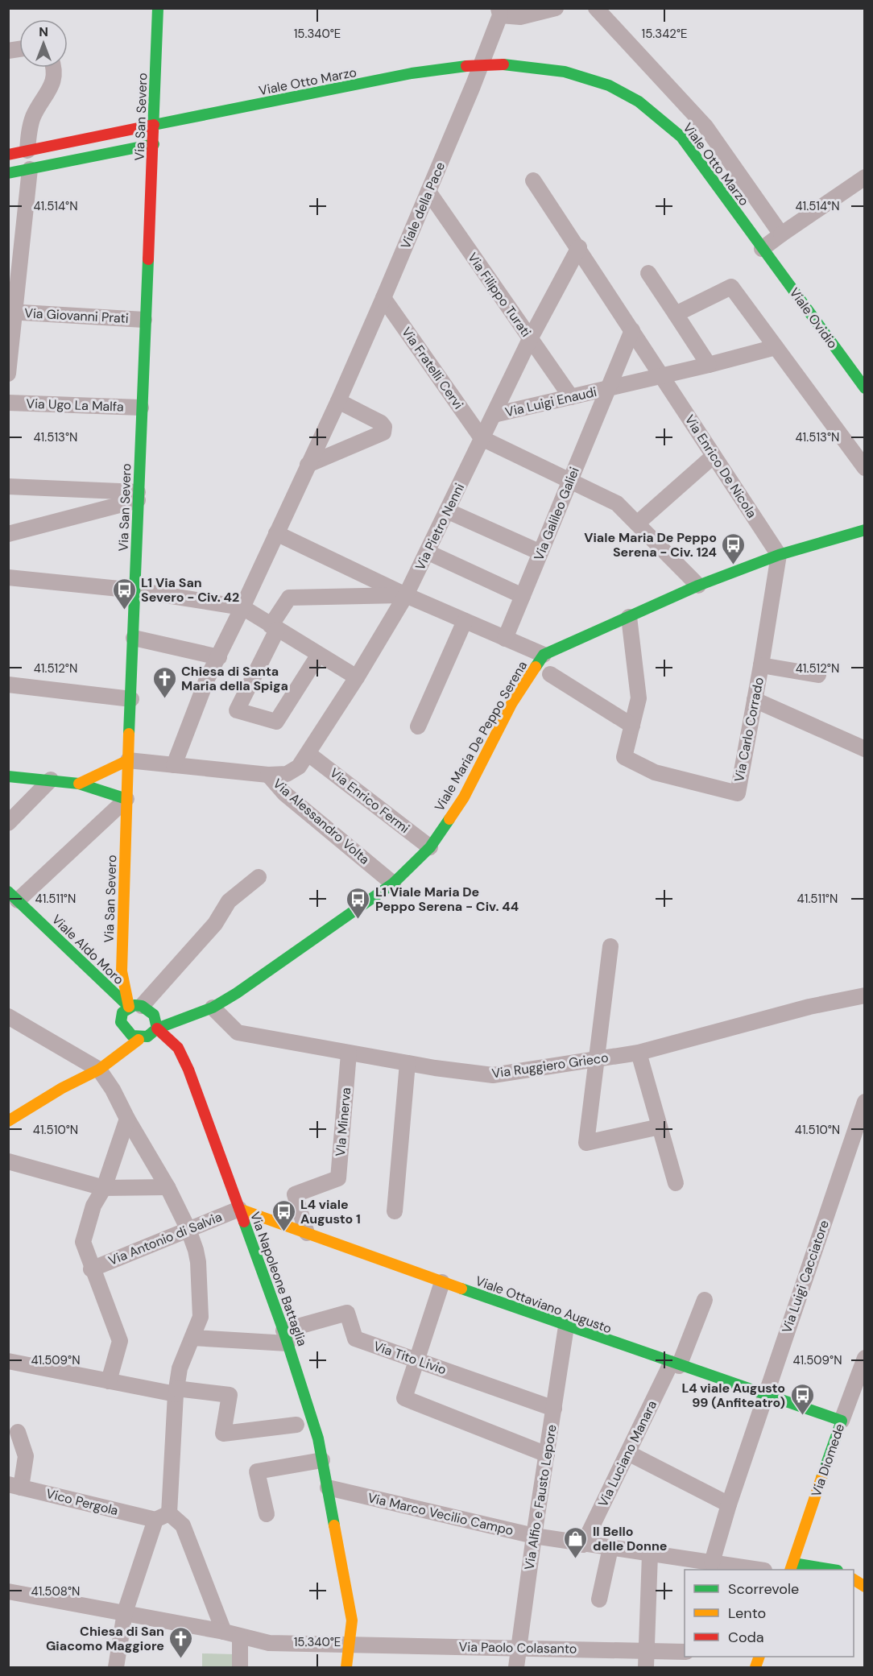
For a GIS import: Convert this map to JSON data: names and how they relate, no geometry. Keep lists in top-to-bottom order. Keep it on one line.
{"streets":{"main road":["Viale Otto Marzo","Via San Severo","Viale Ovidio","Viale Maria De Peppo Serena","Viale Aldo Moro","Via Napoleone Battaglia","Viale Ottaviano Augusto","Via Diomede"],"street":["Viale della Pace","Via Filippo Turati","Via Giovanni Prati","Via Fratelli Cervi","Via Luigi Enaudi","Via Ugo La Malfa","Via Enrico De Nicola","Via Galileo Galiei","Via Pietro Nenni","Via Carlo Corrado","Via Enrico Fermi","Via Alessandro Volta","Via Ruggiero Grieco","VIa Minerva","Via Antonio di Salvia","Via Luigi Cacciatore","Via Tito Livio","Via Luciano Manara","Via Alfio e Fausto Lepore","Vico Pergola","Via Marco Vecilio Campo","Via Paolo Colasanto"]},"crossings":[["Viale Otto Marzo","Via San Severo"],["Viale Otto Marzo","Viale Ovidio"],["Via San Severo","Via Giovanni Prati"],["Via San Severo","Via Ugo La Malfa"],["Via San Severo","Viale Maria De Peppo Serena"],["Via San Severo","Via Alessandro Volta"],["Via San Severo","Viale Aldo Moro"],["Via San Severo","Via Napoleone Battaglia"],["Viale della Pace","Via Filippo Turati"],["Viale della Pace","Via Fratelli Cervi"],["Viale della Pace","Via Alessandro Volta"],["Via Filippo Turati","Via Luigi Enaudi"],["Via Filippo Turati","Via Pietro Nenni"],["Via Fratelli Cervi","Via Pietro Nenni"],["Via Luigi Enaudi","Via Enrico De Nicola"],["Via Luigi Enaudi","Via Galileo Galiei"],["Via Luigi Enaudi","Via Pietro Nenni"],["Via Enrico De Nicola","Via Galileo Galiei"],["Via Enrico De Nicola","Via Pietro Nenni"],["Via Enrico De Nicola","Via Carlo Corrado"],["Via Enrico De Nicola","Viale Maria De Peppo Serena"],["Via Pietro Nenni","Via Enrico Fermi"],["Via Pietro Nenni","Via Alessandro Volta"],["Via Carlo Corrado","Viale Maria De Peppo Serena"],["Viale Maria De Peppo Serena","Via Enrico Fermi"],["Viale Maria De Peppo Serena","Via Alessandro Volta"],["Viale Maria De Peppo Serena","Viale Aldo Moro"],["Viale Maria De Peppo Serena","Via Ruggiero Grieco"],["Viale Maria De Peppo Serena","Via Napoleone Battaglia"],["Viale Aldo Moro","Via Napoleone Battaglia"],["Via Ruggiero Grieco","VIa Minerva"],["VIa Minerva","Viale Ottaviano Augusto"],["Via Antonio di Salvia","Via Napoleone Battaglia"],["Via Antonio di Salvia","Viale Ottaviano Augusto"],["Via Luigi Cacciatore","Viale Ottaviano Augusto"],["Via Luigi Cacciatore","Via Marco Vecilio Campo"],["Via Napoleone Battaglia","Viale Ottaviano Augusto"],["Via Napoleone Battaglia","Via Tito Livio"],["Via Napoleone Battaglia","Via Marco Vecilio Campo"],["Via Napoleone Battaglia","Via Paolo Colasanto"],["Viale Ottaviano Augusto","Via Luciano Manara"],["Viale Ottaviano Augusto","Via Diomede"],["Viale Ottaviano Augusto","Via Alfio e Fausto Lepore"],["Via Tito Livio","Via Alfio e Fausto Lepore"],["Via Luciano Manara","Via Marco Vecilio Campo"],["Via Alfio e Fausto Lepore","Via Marco Vecilio Campo"],["Via Alfio e Fausto Lepore","Via Paolo Colasanto"]],"places":{"bus stop":["Viale Maria De Peppo Serena - Civ. 124","L1 Via San Severo - Civ. 42","L1 Viale Maria De Peppo Serena - Civ. 44","L4 viale Augusto 1","L4 viale Augusto 99 (Anfiteatro)"],"church":["Chiesa di Santa Maria della Spiga","Chiesa di San Giacomo Maggiore"],"shop":["Il Bello delle Donne"]},"legend":["Scorrevole","Lento","Coda"],"north":"top","coordinates":["15.340°E","15.342°E","41.514°N","41.513°N","41.512°N","41.511°N","41.510°N","41.509°N","41.508°N"]}
